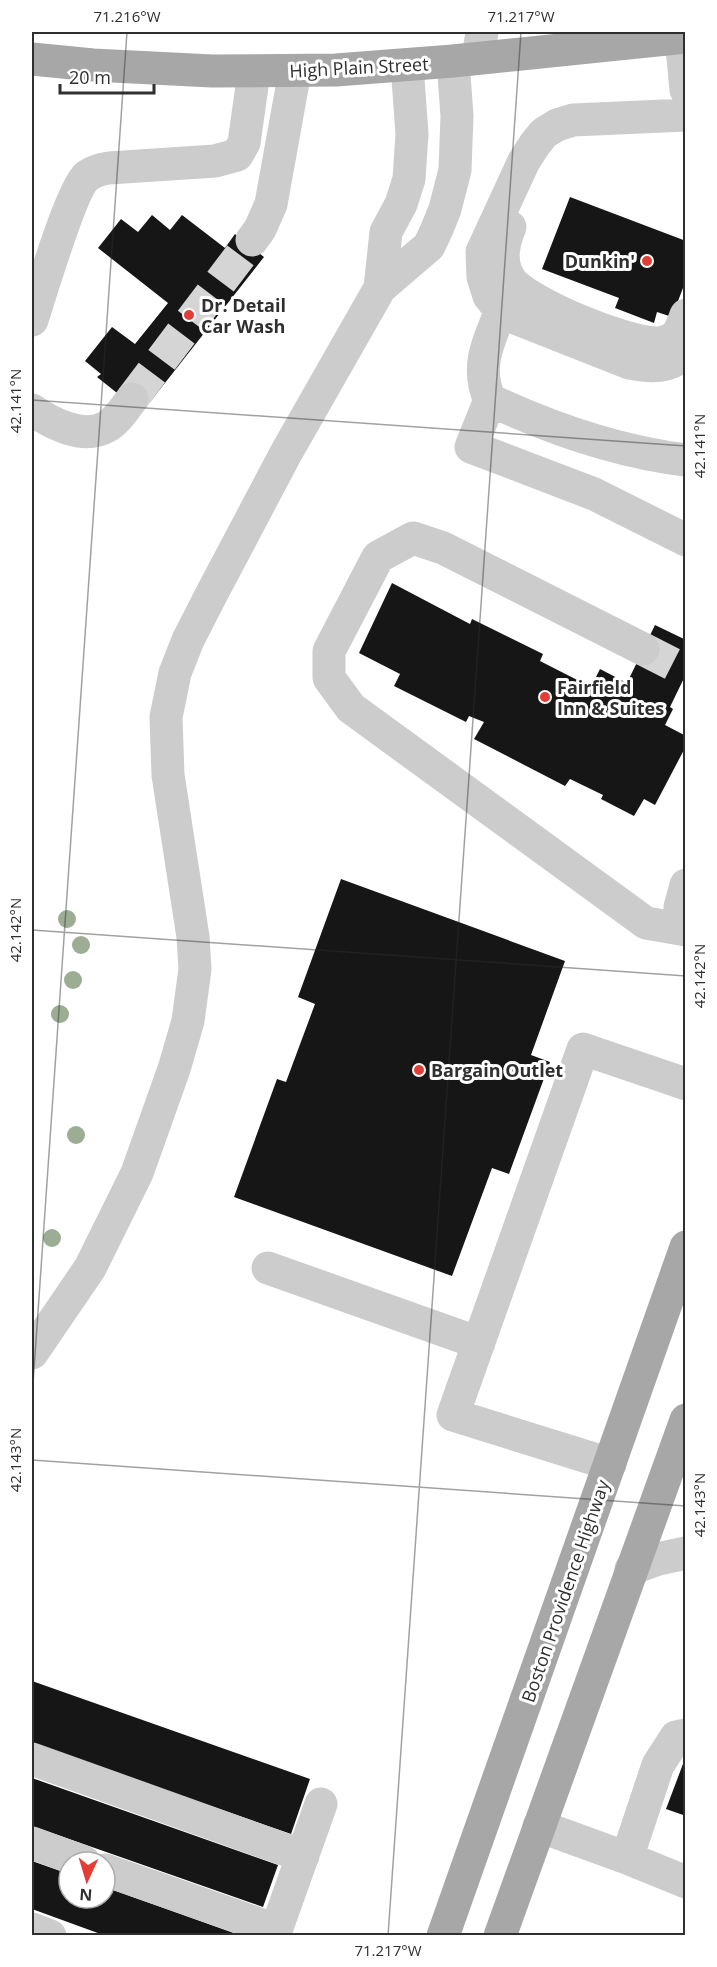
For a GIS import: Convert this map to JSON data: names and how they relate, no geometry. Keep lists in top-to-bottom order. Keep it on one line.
{"streets":{"main road":["High Plain Street","Boston Providence Highway"]},"places":["Dunkin'","Dr. Detail Car Wash","Fairfield Inn & Suites","Bargain Outlet"],"scale_bar":"20 m","north":"bottom","coordinates":["71.216°W","71.217°W","42.141°N","42.142°N","42.143°N"]}
